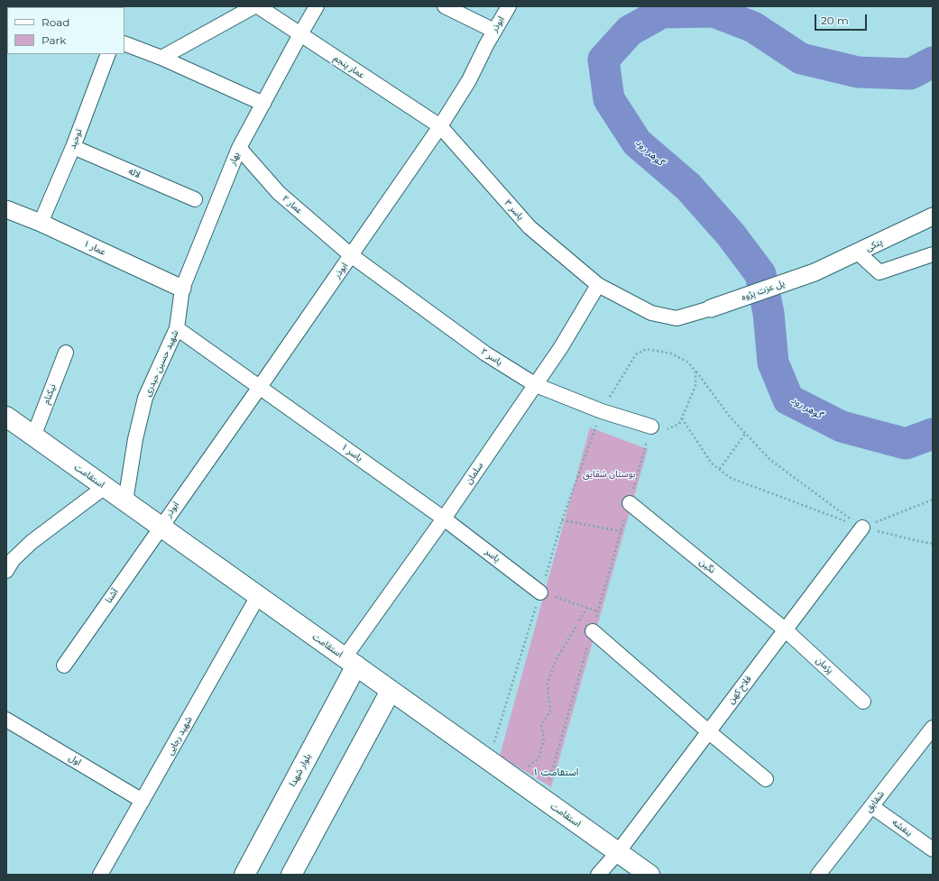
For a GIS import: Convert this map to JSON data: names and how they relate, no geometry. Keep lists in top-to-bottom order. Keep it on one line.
{"streets":{"main road":["استقامت","بلوار شهدا"],"street":["ابوذر","عمار پنجم","توحید","بهار","لاله","عمار ۲","یاسر ۳","پتکی","عمار ۱","پل عزت پژوه","یاسر ۲","شهید حسین حیدری","نیکنام","یاسر ۱","سلمان","یاسر","نگین","آشنا","پژمان","فلاح کهن","شهید رجایی","اول","شقایق","بنفشه"]},"crossings":[["ابوذر","عمار پنجم"],["ابوذر","عمار ۲"],["ابوذر","یاسر ۳"],["ابوذر","یاسر ۲"],["ابوذر","یاسر ۱"],["ابوذر","استقامت"],["ابوذر","آشنا"],["عمار پنجم","بهار"],["عمار پنجم","یاسر ۳"],["توحید","لاله"],["توحید","عمار ۱"],["بهار","عمار ۲"],["بهار","عمار ۱"],["بهار","شهید حسین حیدری"],["عمار ۲","یاسر ۲"],["یاسر ۳","سلمان"],["پتکی","پل عزت پژوه"],["عمار ۱","شهید حسین حیدری"],["یاسر ۲","سلمان"],["شهید حسین حیدری","استقامت"],["نیکنام","استقامت"],["یاسر ۱","سلمان"],["یاسر ۱","یاسر"],["سلمان","استقامت"],["سلمان","یاسر"],["سلمان","بلوار شهدا"],["استقامت","آشنا"],["استقامت","فلاح کهن"],["استقامت","شهید رجایی"],["استقامت","بلوار شهدا"],["نگین","پژمان"],["نگین","فلاح کهن"],["پژمان","فلاح کهن"],["شهید رجایی","اول"],["شقایق","بنفشه"]],"districts":["استقامت ۱"],"water":["گوهر رود"],"parks":["بوستان شقایق"],"legend":["Road","Park"],"scale_bar":"20 m"}
